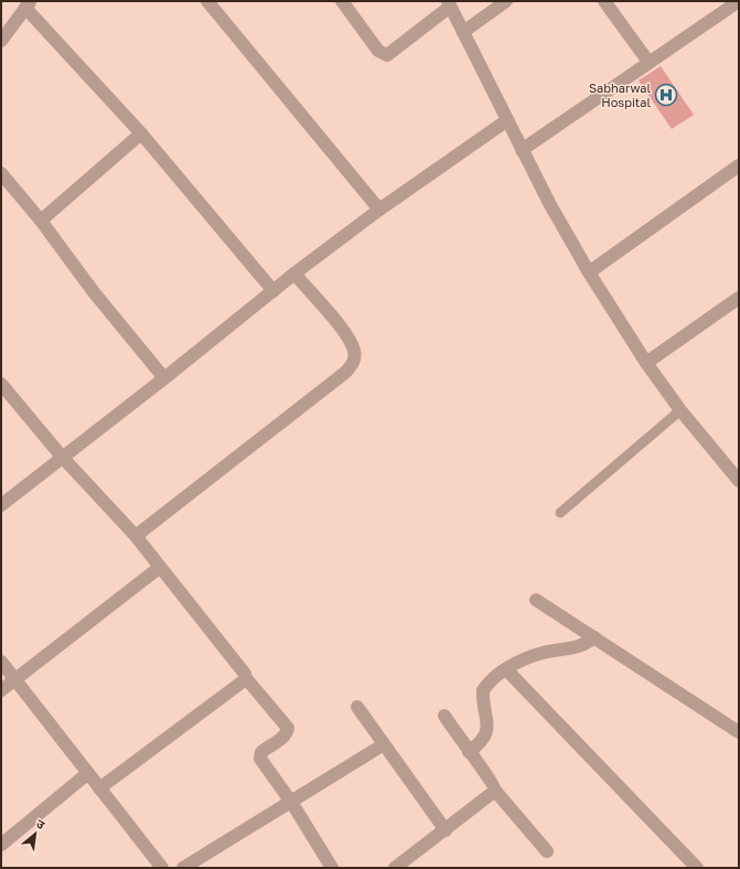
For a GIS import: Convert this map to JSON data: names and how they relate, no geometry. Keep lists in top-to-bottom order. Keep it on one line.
{"places":{"hospital":["Sabharwal Hospital"]},"north":"top right"}
